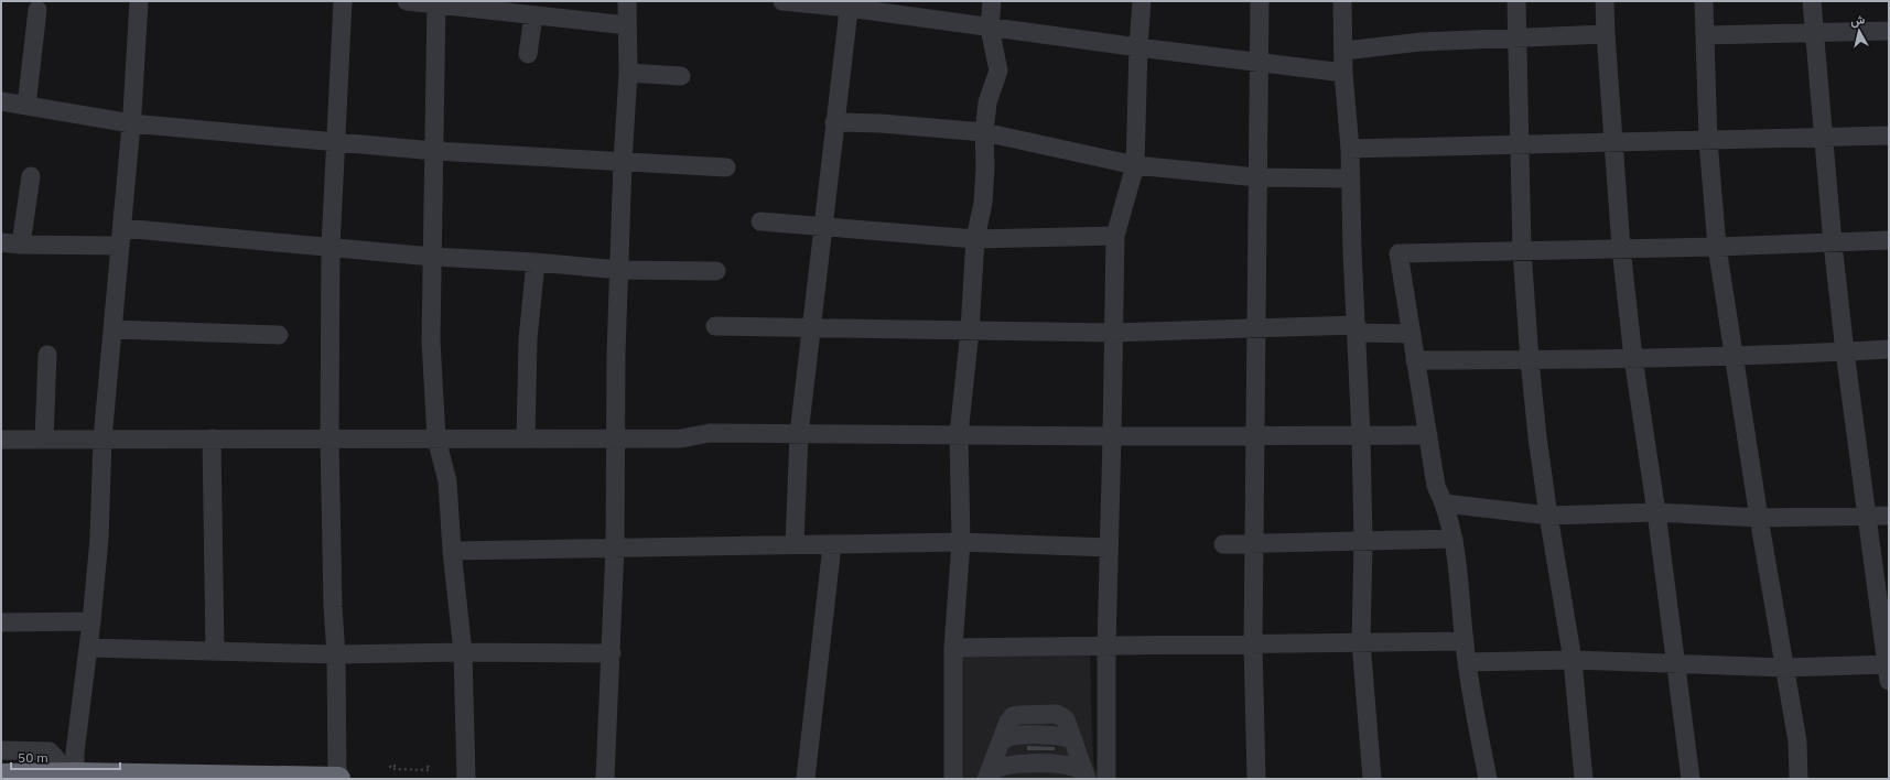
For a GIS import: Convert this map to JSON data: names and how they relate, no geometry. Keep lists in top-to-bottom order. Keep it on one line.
{"scale_bar":"50 m","north":"top"}
